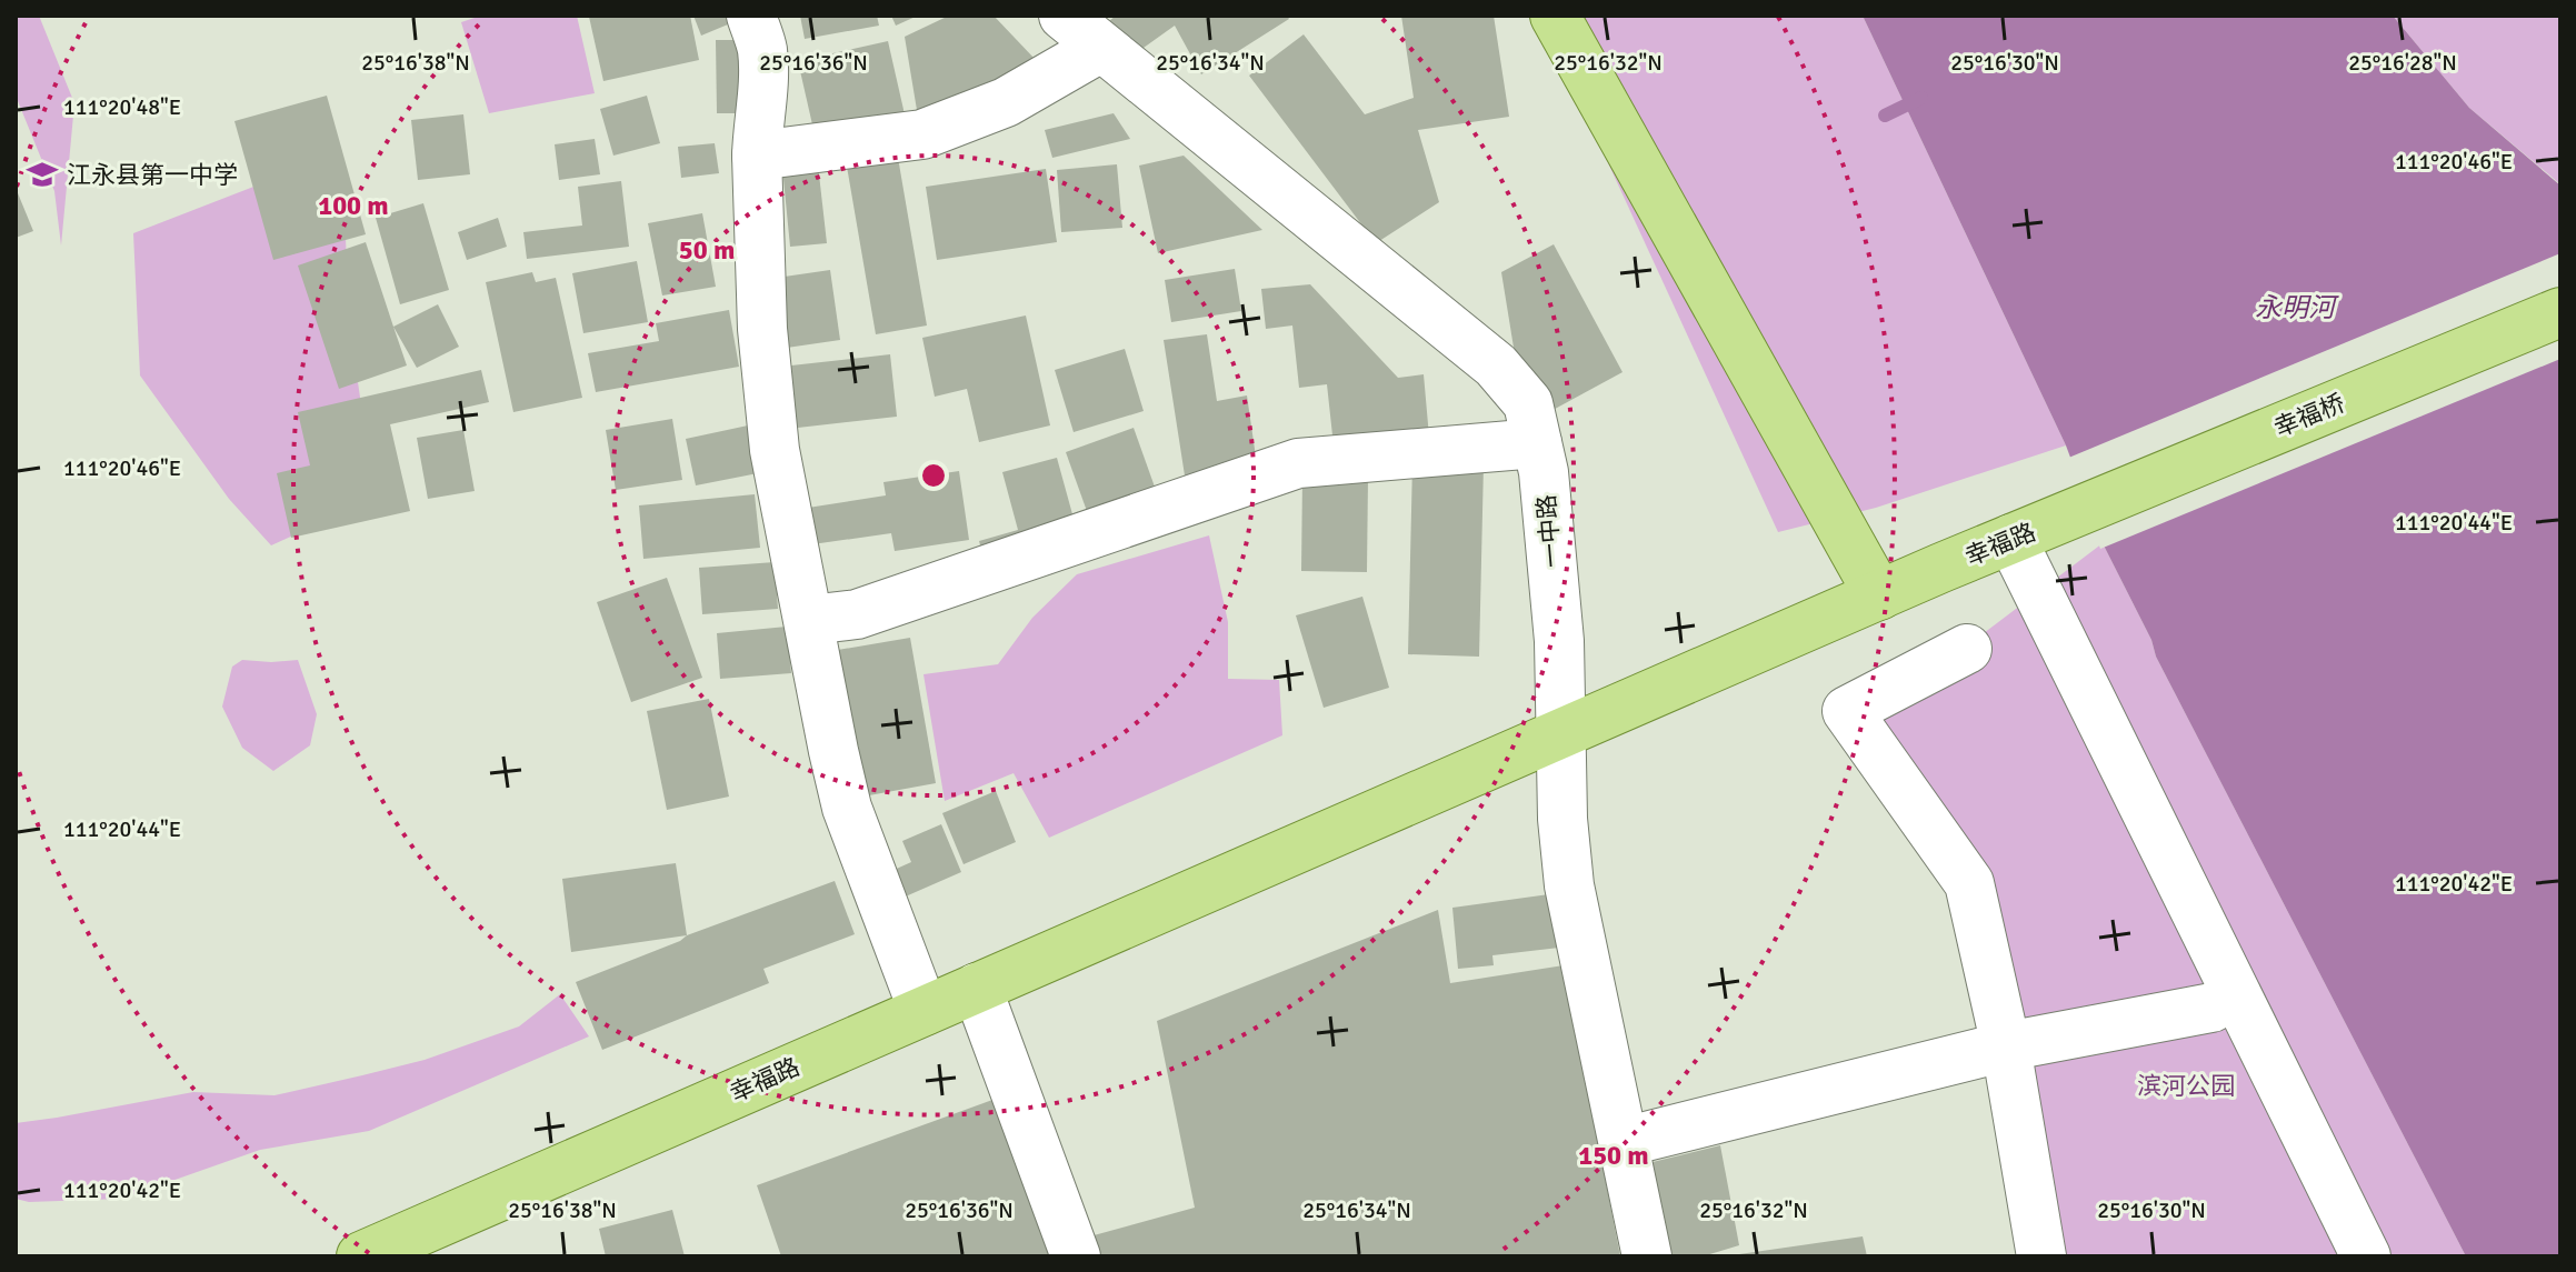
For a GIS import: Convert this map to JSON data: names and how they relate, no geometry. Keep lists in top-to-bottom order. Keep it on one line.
{"streets":{"main road":["幸福桥","幸福路"],"street":["一中路"]},"crossings":[["幸福桥","幸福路"],["一中路","幸福路"]],"water":["永明河"],"parks":["滨河公园"],"places":{"school or university":["江永县第一中学"]},"coordinates":["25°16'38\"N","25°16'36\"N","25°16'34\"N","25°16'32\"N","25°16'30\"N","25°16'28\"N","111°20'48\"E","111°20'46\"E","111°20'44\"E","111°20'42\"E"],"rings":["100 m","50 m","150 m"]}
